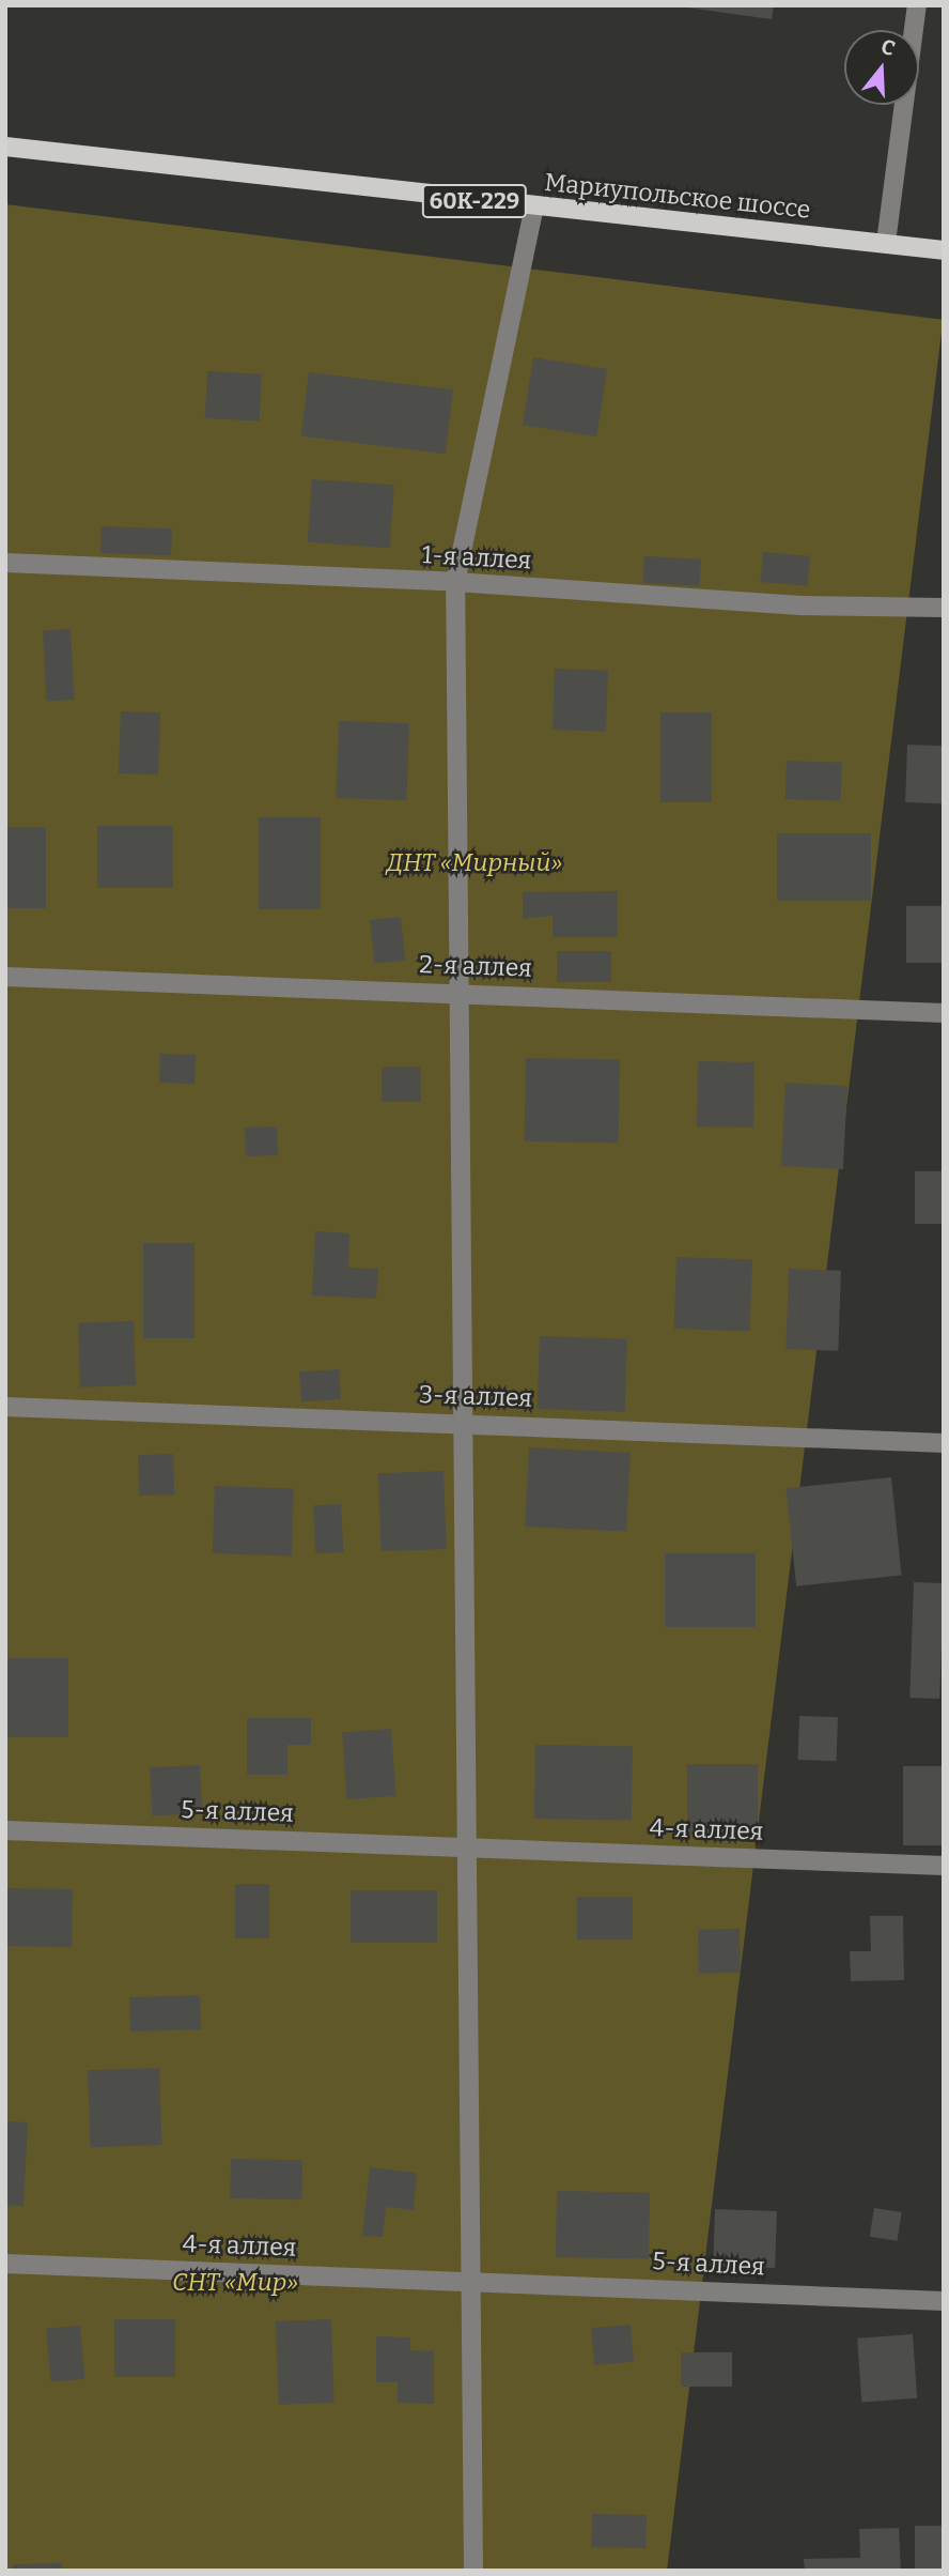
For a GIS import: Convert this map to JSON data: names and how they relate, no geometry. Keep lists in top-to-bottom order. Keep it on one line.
{"streets":{"main road":["Мариупольское шоссе","60К-229"],"street":["1-я аллея","2-я аллея","3-я аллея","5-я аллея","4-я аллея"]},"crossings":[["5-я аллея","4-я аллея"]],"parks":["ДНТ «Мирный»","СНТ «Мир»"],"north":"top"}
